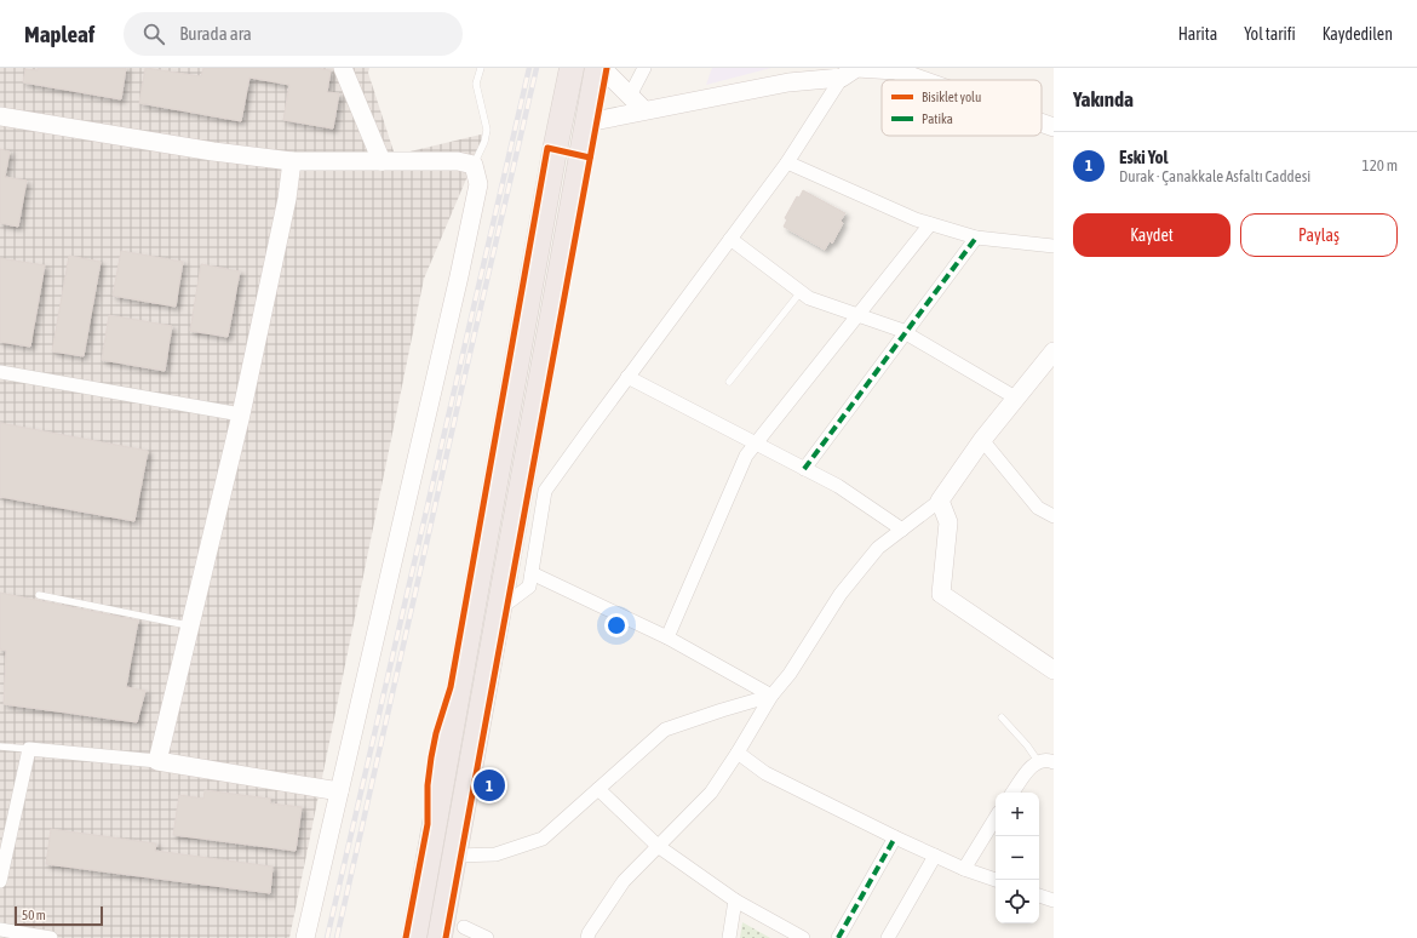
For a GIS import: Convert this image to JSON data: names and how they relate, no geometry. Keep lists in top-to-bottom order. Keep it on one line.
{"legend":["Bisiklet yolu","Patika"],"scale_bar":"50 m","page":{"header":"Mapleaf","search":"Burada ara","nav":["Harita","Yol tarifi","Kaydedilen"],"heading":"Yakında","list":[{"mark":"1","name":"Eski Yol","note":"Durak · Çanakkale Asfaltı Caddesi","value":"120 m"}],"buttons":["Kaydet","Paylaş"],"pins":"1","map_buttons":["+","−"],"scale":"50 m"}}
